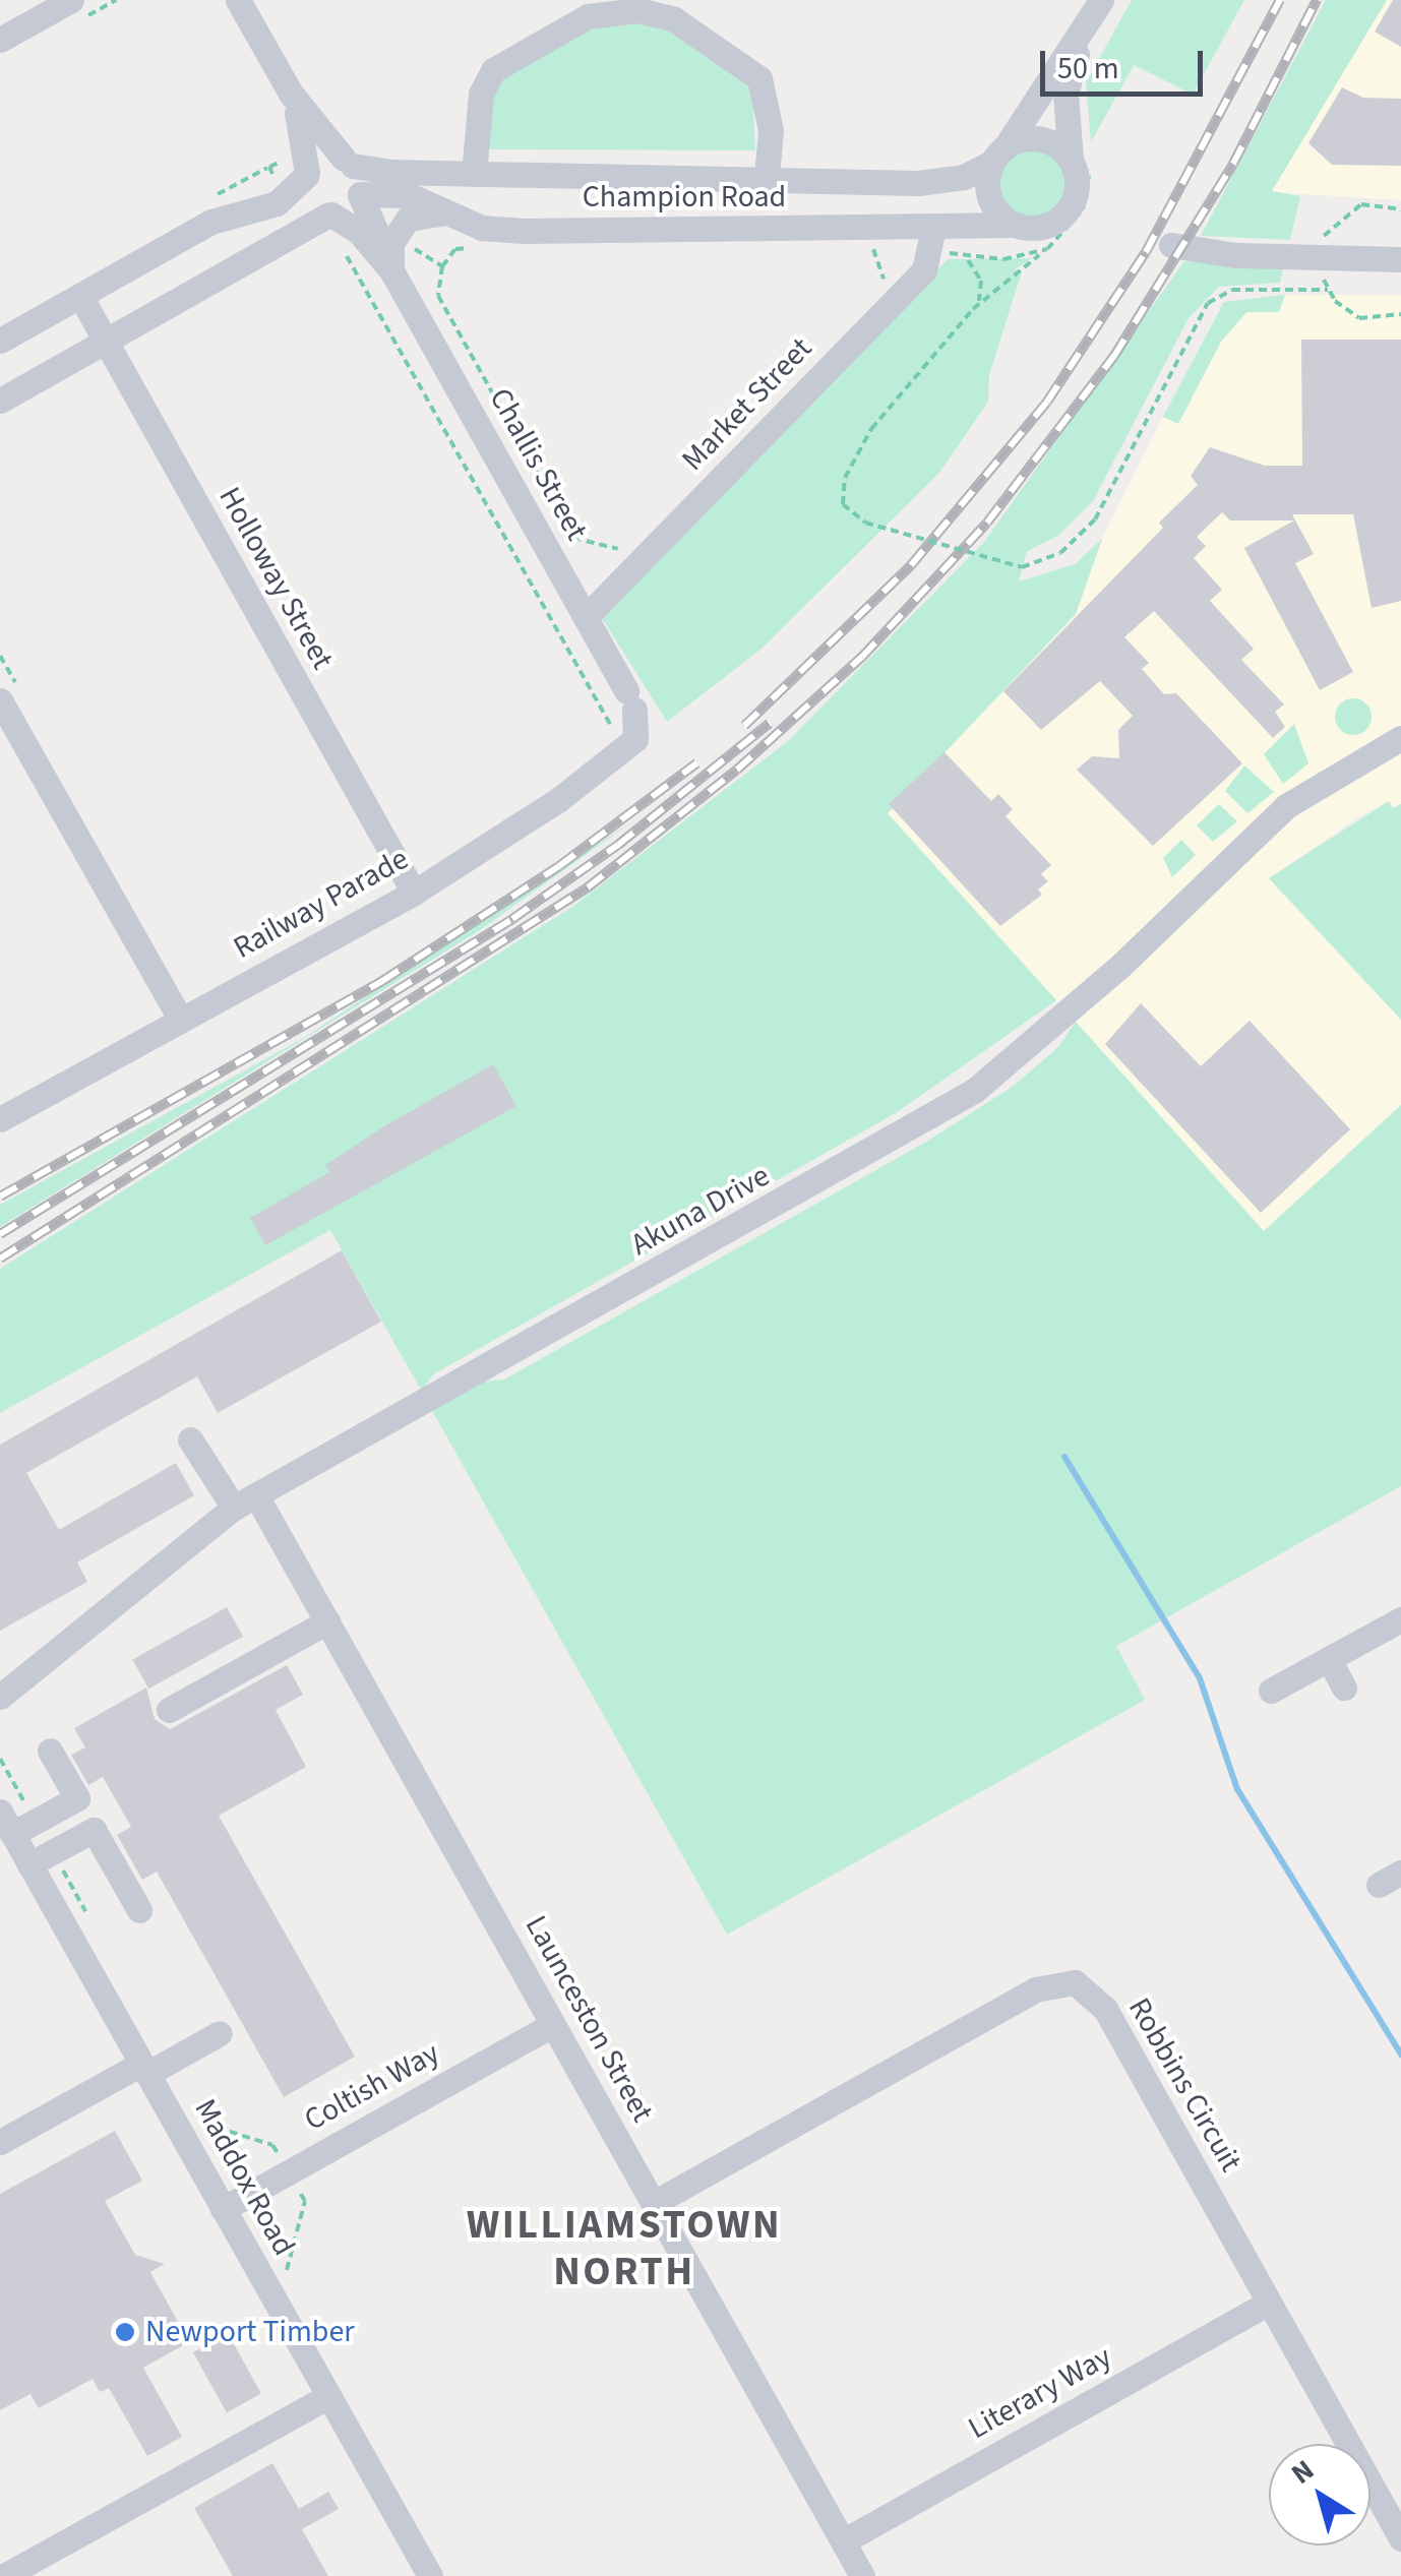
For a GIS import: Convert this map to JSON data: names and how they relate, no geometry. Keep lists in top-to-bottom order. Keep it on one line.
{"streets":{"street":["Champion Road","Market Street","Challis Street","Holloway Street","Railway Parade","Akuna Drive","Launceston Street","Robbins Circuit","Coltish Way","Maddox Road","Literary Way"]},"crossings":[["Champion Road","Market Street"],["Champion Road","Challis Street"],["Market Street","Challis Street"],["Challis Street","Railway Parade"],["Holloway Street","Railway Parade"],["Akuna Drive","Launceston Street"],["Launceston Street","Robbins Circuit"],["Launceston Street","Coltish Way"],["Launceston Street","Literary Way"],["Robbins Circuit","Literary Way"],["Coltish Way","Maddox Road"]],"districts":["WILLIAMSTOWN NORTH"],"places":["Newport Timber"],"scale_bar":"50 m","north":"top left"}
